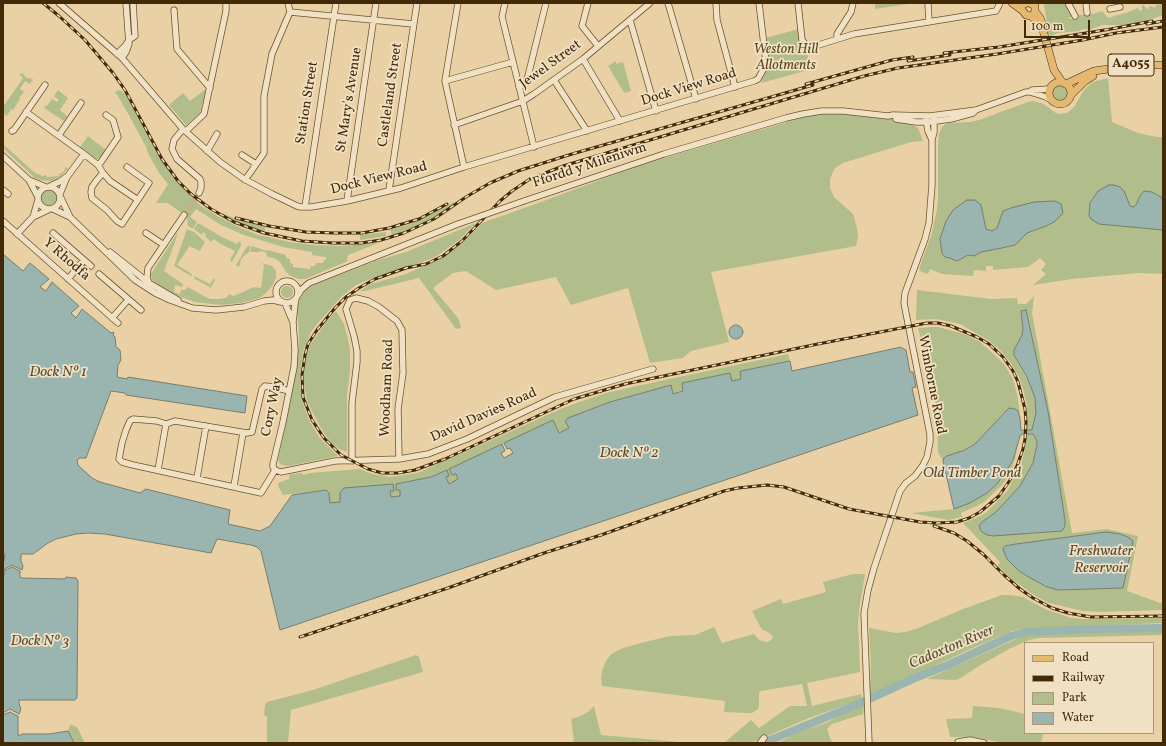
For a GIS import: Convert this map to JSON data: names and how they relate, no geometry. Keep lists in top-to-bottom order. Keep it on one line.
{"streets":{"main road":["A4055"],"street":["Jewel Street","Dock View Road","Castleland Street","St Mary's Avenue","Station Street","Ffordd y Mileniwm","Y Rhodfa","Wimborne Road","Woodham Road","Cory Way","David Davies Road"]},"crossings":[["A4055","Ffordd y Mileniwm"],["Dock View Road","Castleland Street"],["Dock View Road","St Mary's Avenue"],["Dock View Road","Station Street"],["Ffordd y Mileniwm","Wimborne Road"],["Ffordd y Mileniwm","Cory Way"],["Woodham Road","David Davies Road"],["Cory Way","David Davies Road"]],"water":["Dock Nº 1","Dock Nº 2","Old Timber Pond","Freshwater Reservoir","Dock Nº 3","Cadoxton River"],"parks":["Weston Hill Allotments"],"legend":["Road","Railway","Park","Water"],"scale_bar":"100 m"}
